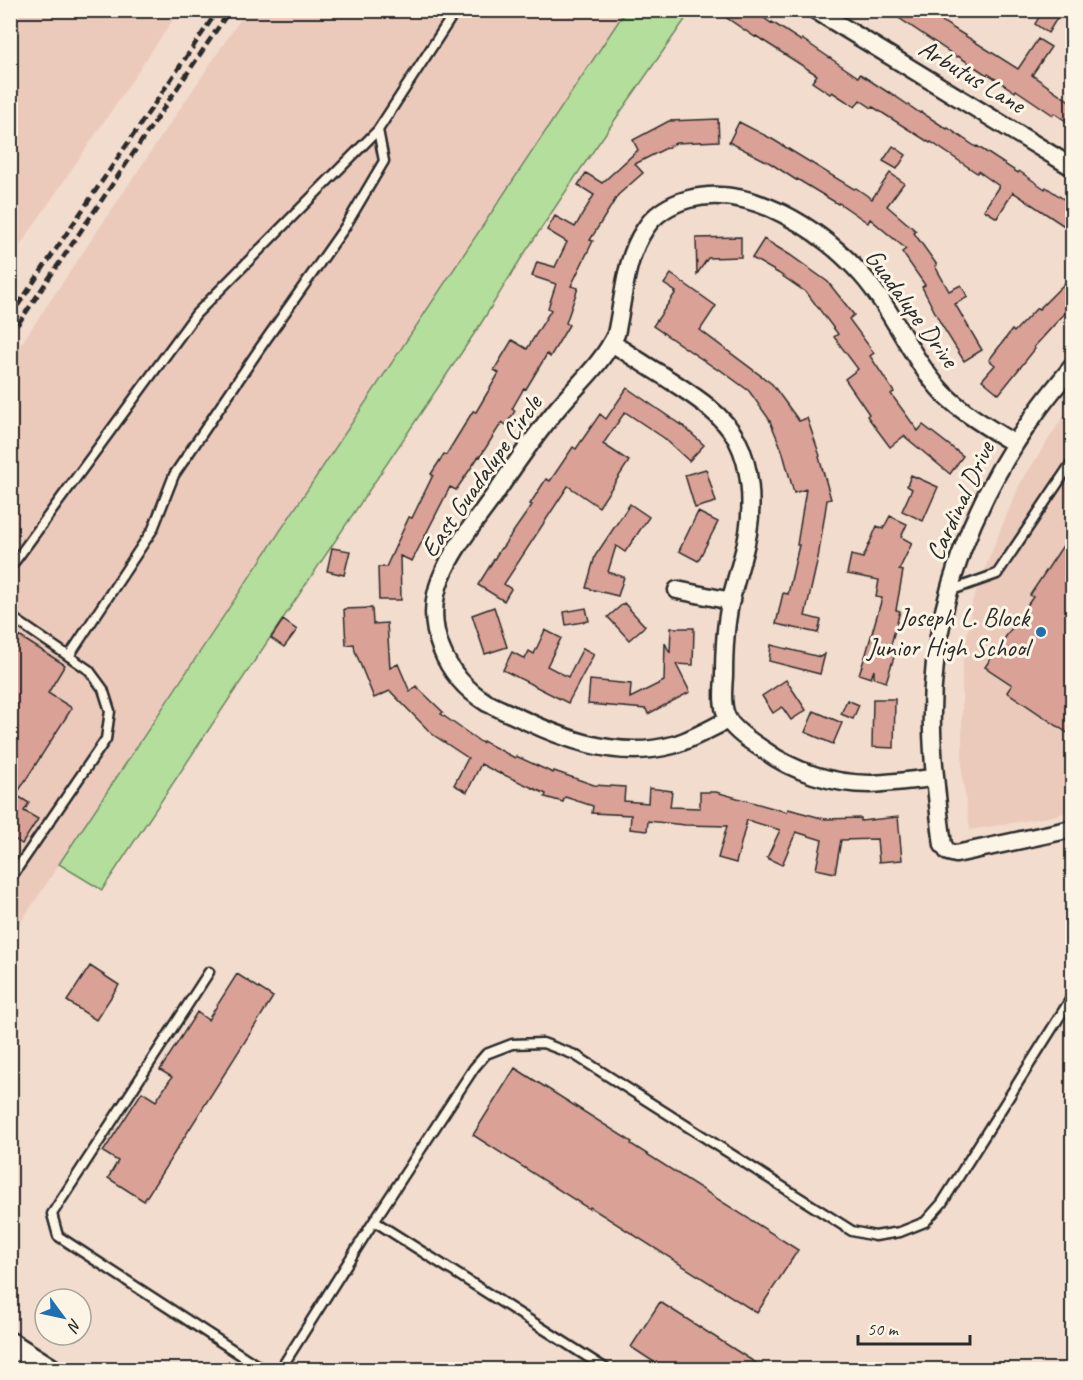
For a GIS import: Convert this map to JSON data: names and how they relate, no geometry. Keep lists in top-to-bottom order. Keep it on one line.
{"streets":{"street":["Arbutus Lane","Guadalupe Drive","East Guadalupe Circle","Cardinal Drive"]},"crossings":[["Guadalupe Drive","East Guadalupe Circle"],["Guadalupe Drive","Cardinal Drive"]],"places":["Joseph L. Block Junior High School"],"scale_bar":"50 m","north":"bottom right"}
